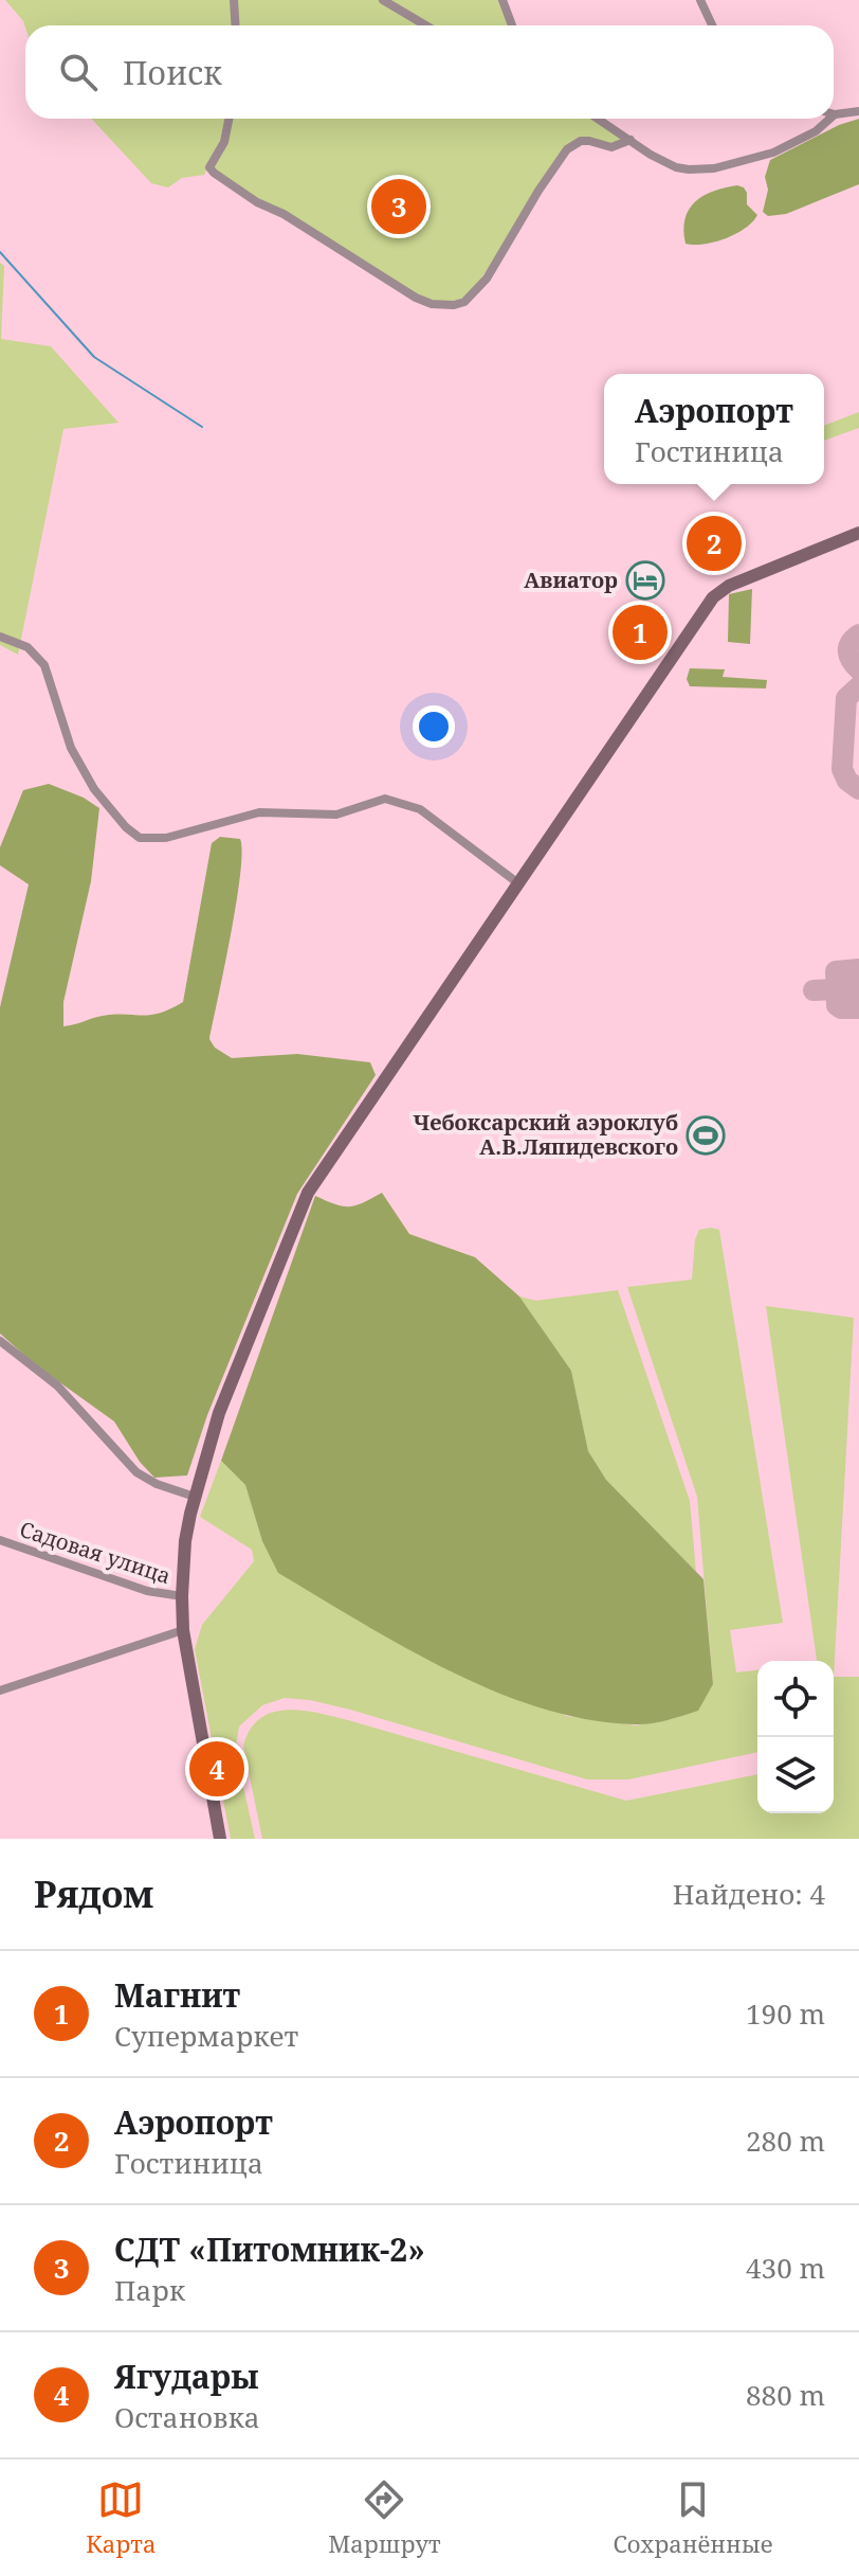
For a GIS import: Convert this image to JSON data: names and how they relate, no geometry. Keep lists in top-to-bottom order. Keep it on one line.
{"streets":{"street":["Садовая улица"]},"places":{"hotel":["Авиатор"],"sports":["Чебоксарский аэроклуб А.В.Ляпидевского"]},"page":{"search":"Поиск","pins":["3","2","1","4"],"popup":["Аэропорт","Гостиница"],"heading":["Рядом","Найдено: 4"],"list":[{"mark":"1","name":"Магнит","note":"Супермаркет","value":"190 m"},{"mark":"2","name":"Аэропорт","note":"Гостиница","value":"280 m"},{"mark":"3","name":"СДТ «Питомник-2»","note":"Парк","value":"430 m"},{"mark":"4","name":"Ягудары","note":"Остановка","value":"880 m"}],"nav":["Карта","Маршрут","Сохранённые"]}}
